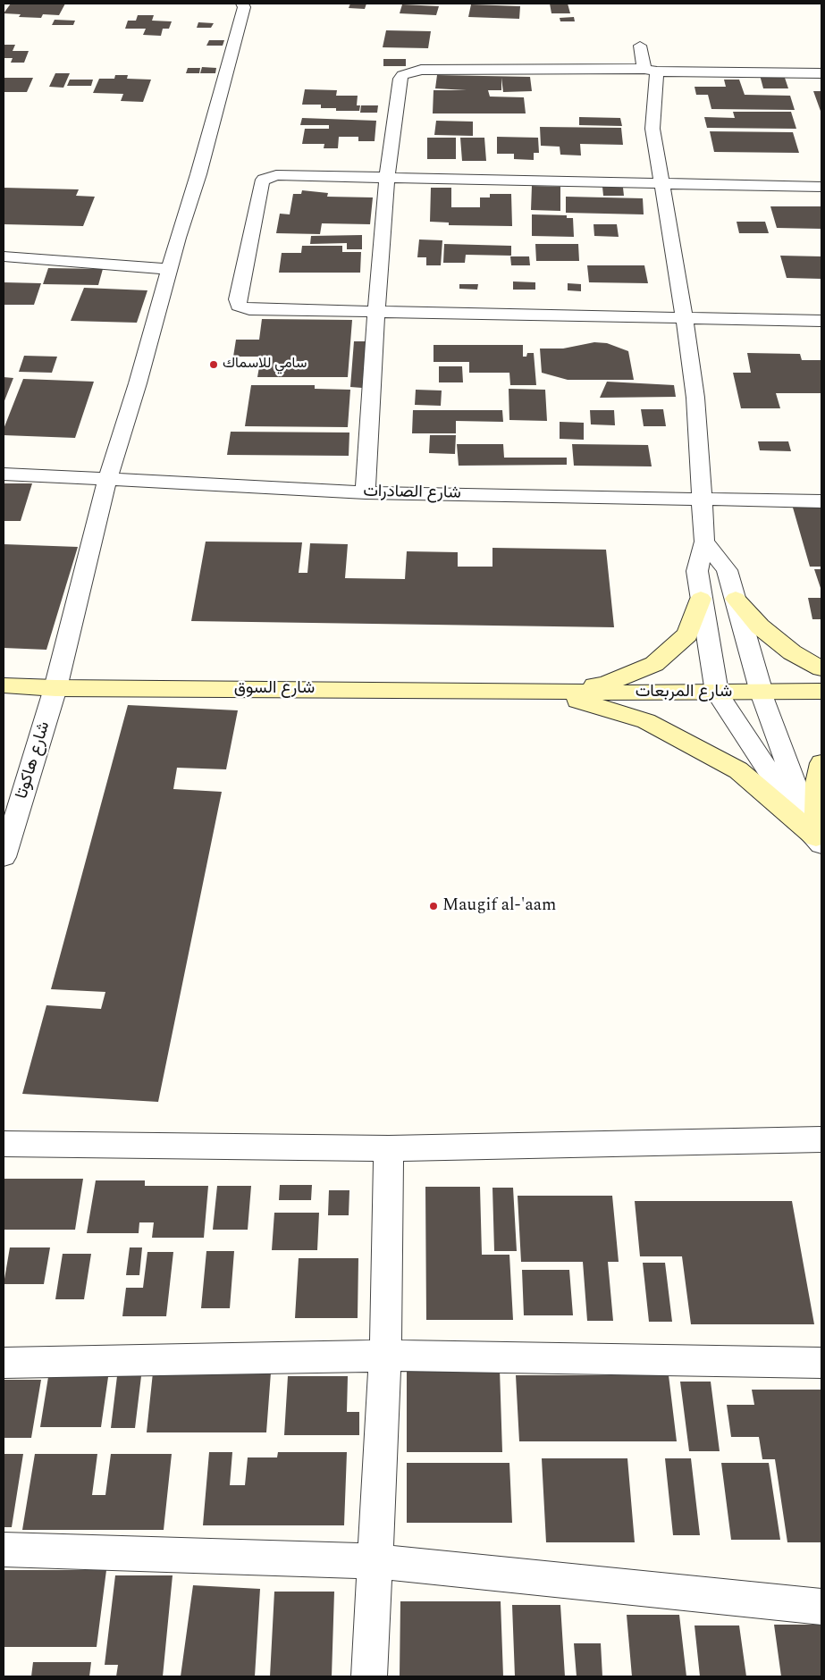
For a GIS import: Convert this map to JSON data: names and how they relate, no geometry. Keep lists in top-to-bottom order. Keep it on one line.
{"streets":{"main road":["شارع السوق","شارع المربعات"],"street":["شارع الصادرات","شارع هاكوتا"]},"crossings":[["شارع الصادرات","شارع هاكوتا"],["شارع السوق","شارع المربعات"],["شارع السوق","شارع هاكوتا"]],"places":["سامي للاسماك","Maugif al-'aam"]}
